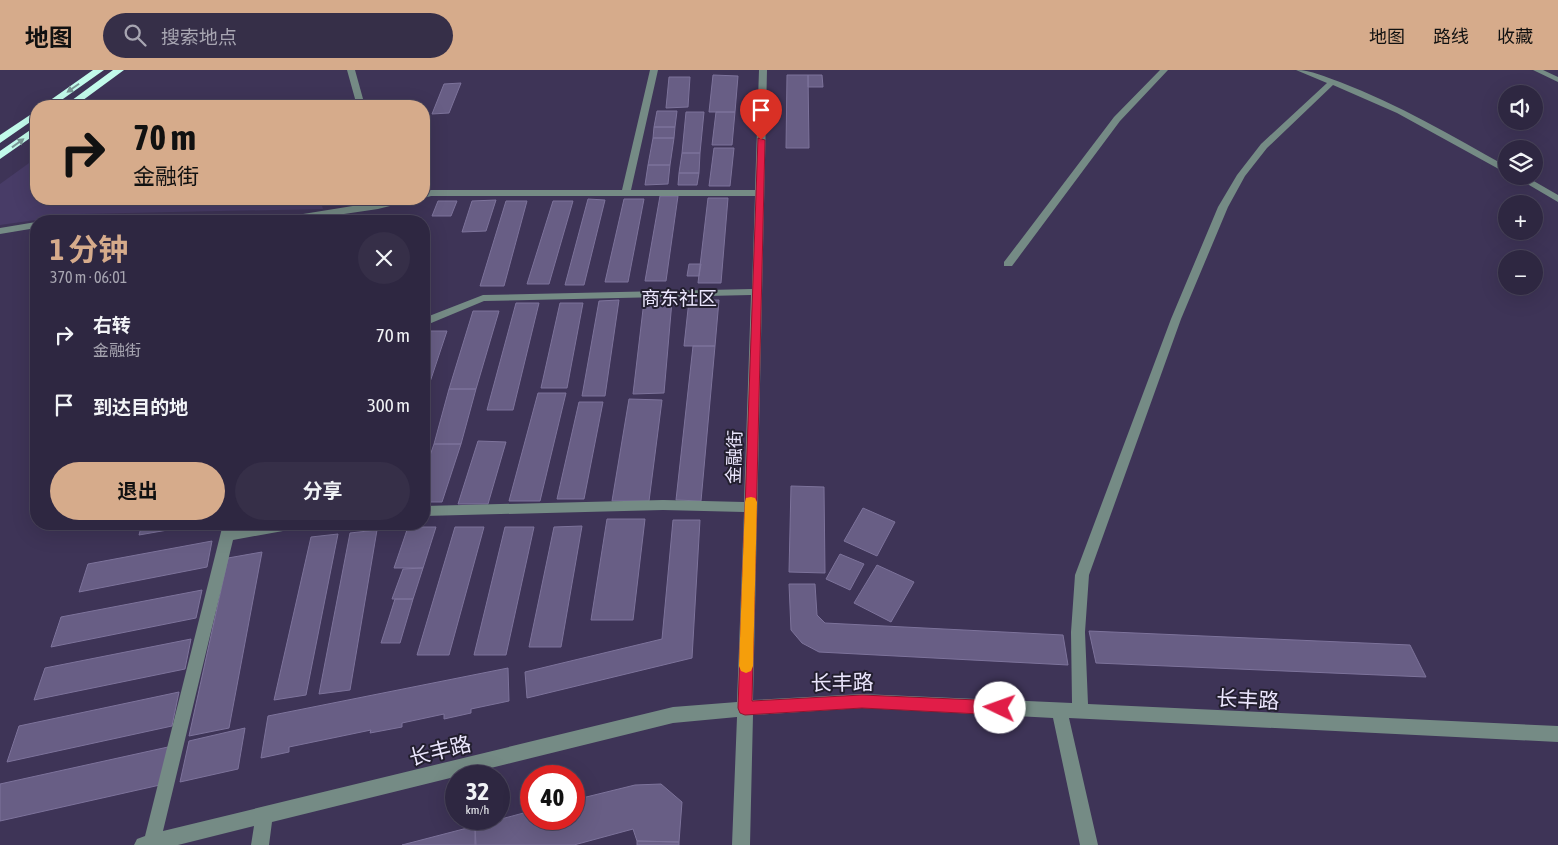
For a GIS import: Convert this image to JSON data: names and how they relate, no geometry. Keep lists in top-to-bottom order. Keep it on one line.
{"streets":{"street":["金融街","长丰路"]},"crossings":[["金融街","长丰路"]],"districts":["商东社区"],"page":{"header":"地图","search":"搜索地点","nav":["地图","路线","收藏"],"map_buttons":["+","−"],"turn":["70 m","金融街"],"heading":["1 分钟","370 m · 06:01"],"list":[{"name":"右转","note":"金融街","value":"70 m"},{"name":"到达目的地","value":"300 m"}],"buttons":["退出","分享"],"speed":"32 km/h","limit":"40"}}
